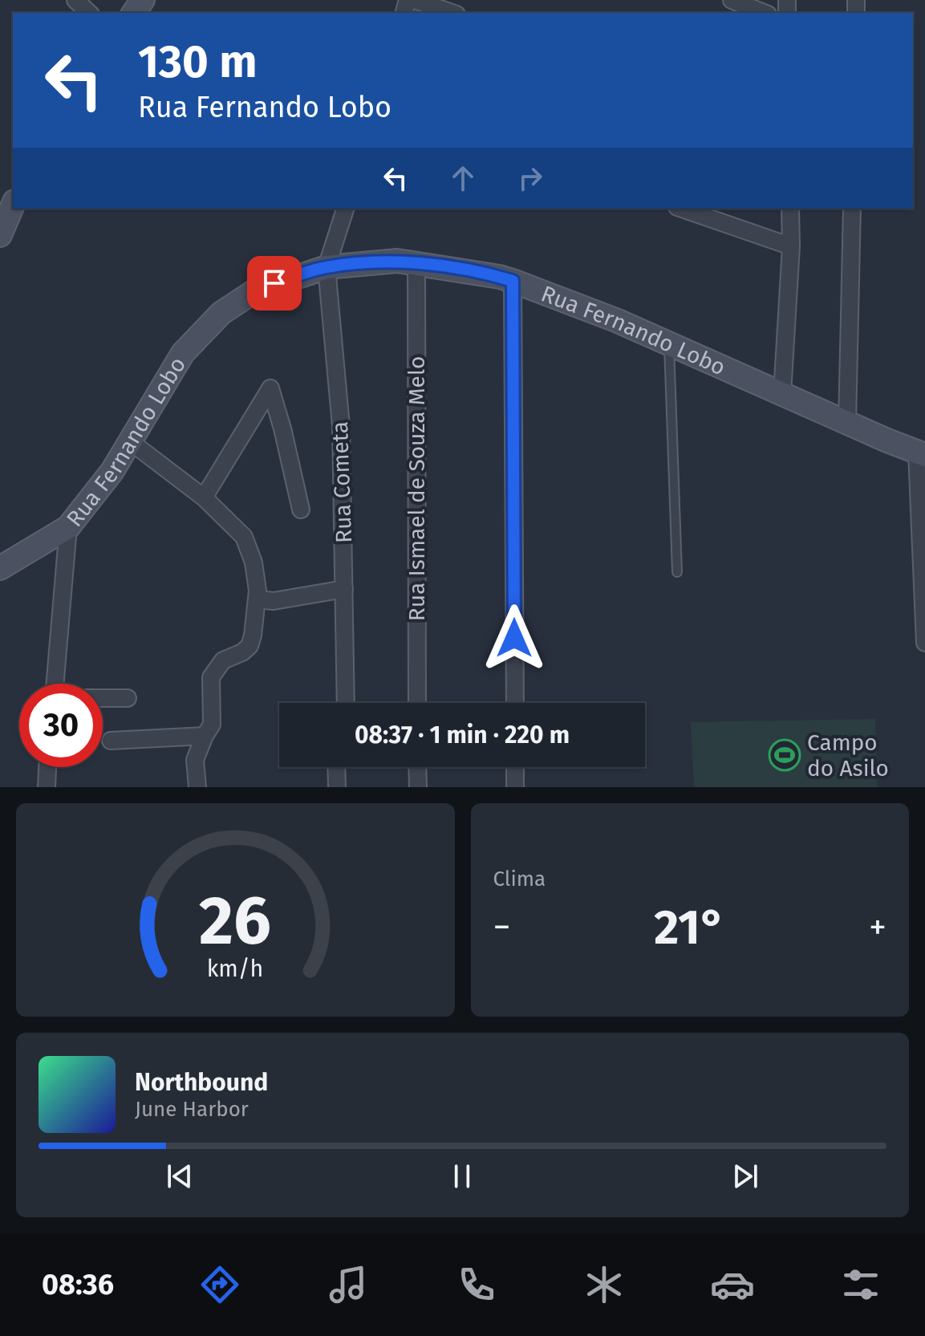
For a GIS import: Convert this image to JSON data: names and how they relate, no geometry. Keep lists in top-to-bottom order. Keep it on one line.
{"streets":{"main road":["Rua Fernando Lobo"],"street":["Rua Cometa","Rua Ismael de Souza Melo"]},"crossings":[["Rua Fernando Lobo","Rua Cometa"],["Rua Fernando Lobo","Rua Ismael de Souza Melo"]],"places":{"sports":["Campo do Asilo"]},"page":{"turn":["130 m","Rua Fernando Lobo"],"limit":"30","trip":"08:37 · 1 min · 220 m","tile":"Clima","heat":["−","21°","+"],"song":["Northbound","June Harbor"],"tabs":"08:36","gauge":["26","km/h"]}}
